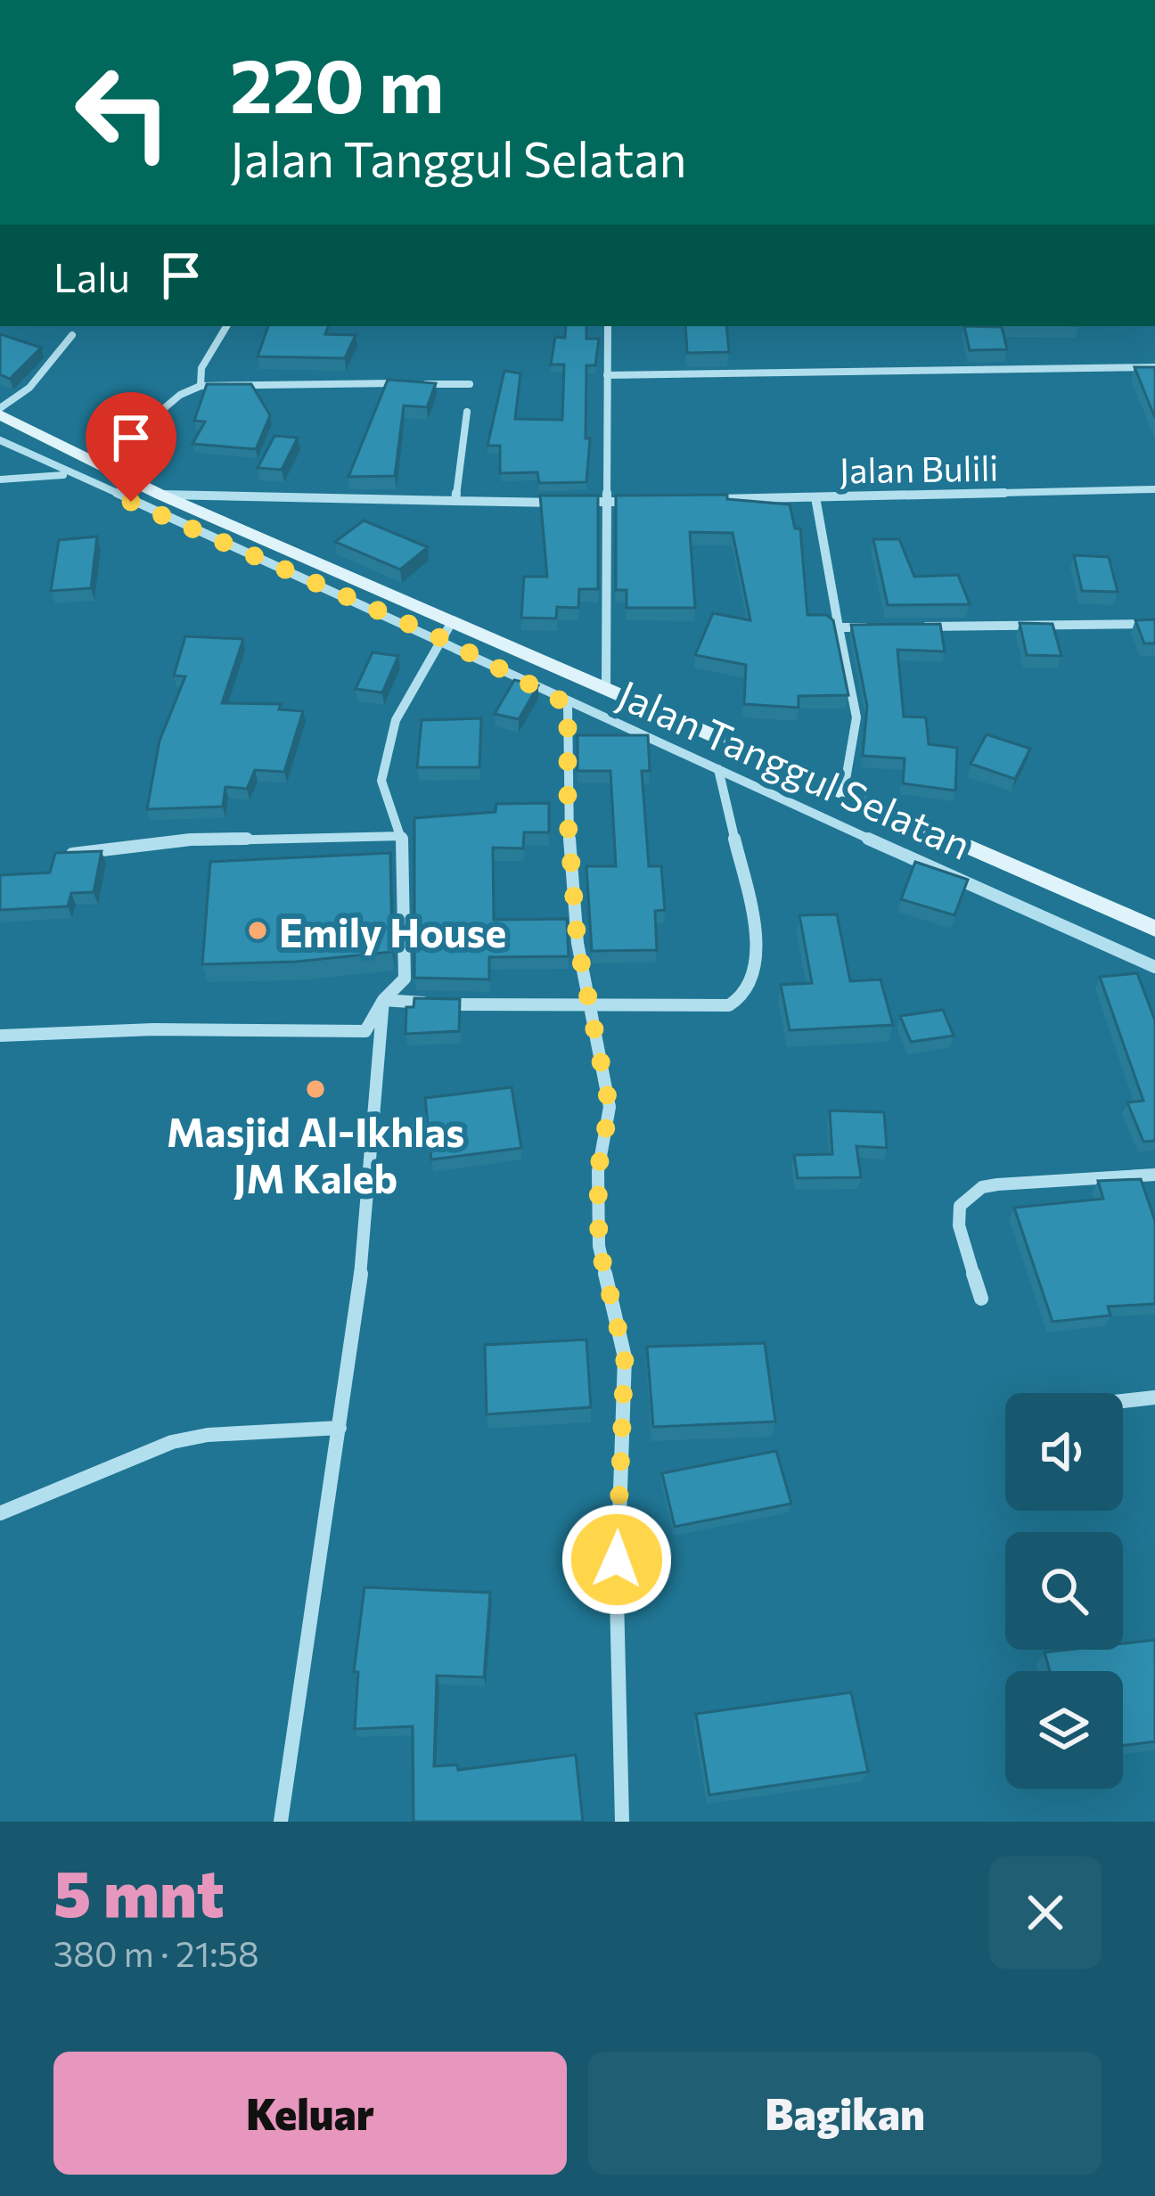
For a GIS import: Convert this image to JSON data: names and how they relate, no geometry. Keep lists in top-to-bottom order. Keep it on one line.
{"streets":{"street":["Jalan Bulili","Jalan Tanggul Selatan"]},"crossings":[["Jalan Bulili","Jalan Tanggul Selatan"]],"places":["Emily House","Masjid Al-Ikhlas JM Kaleb"],"page":{"turn":["220 m","Jalan Tanggul Selatan"],"then":"Lalu","heading":["5 mnt","380 m · 21:58"],"buttons":["Keluar","Bagikan"]}}
